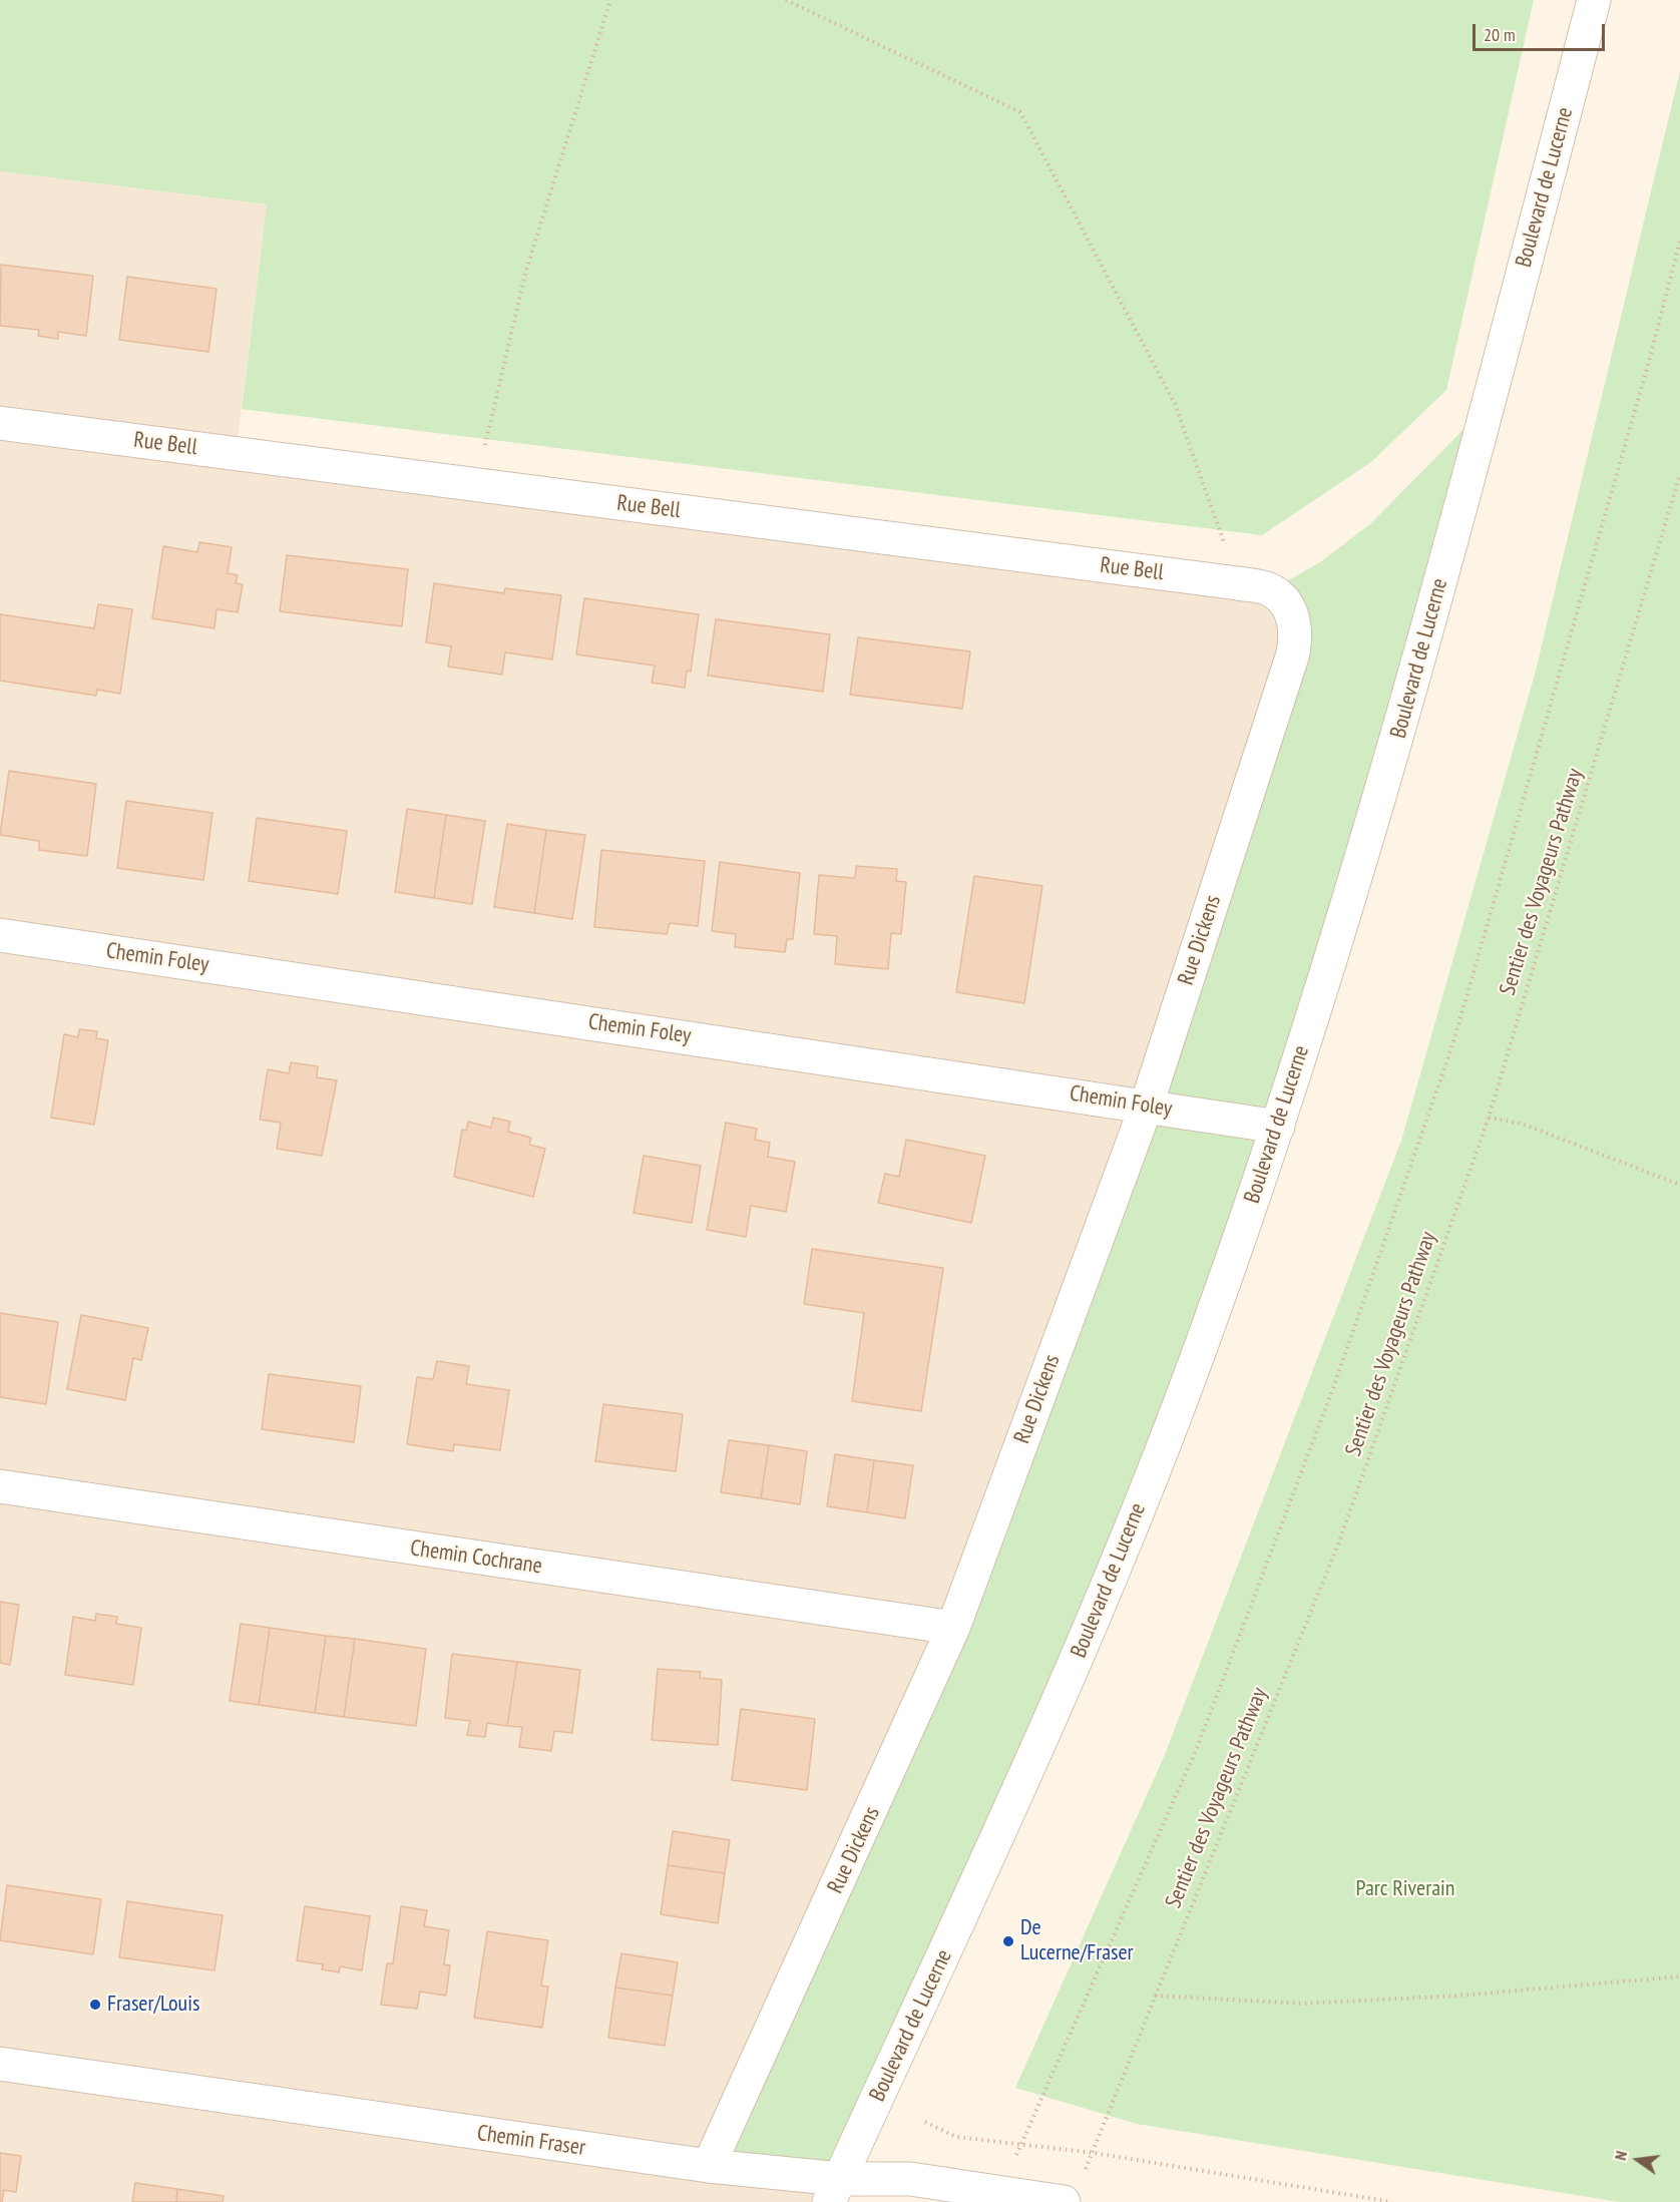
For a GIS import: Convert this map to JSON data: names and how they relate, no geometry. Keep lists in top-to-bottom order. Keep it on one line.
{"streets":{"street":["Boulevard de Lucerne","Rue Bell","Rue Dickens","Chemin Foley","Chemin Cochrane","Chemin Fraser"],"path":["Sentier des Voyageurs Pathway"]},"crossings":[["Boulevard de Lucerne","Chemin Foley"],["Boulevard de Lucerne","Chemin Fraser"],["Rue Bell","Rue Dickens"],["Rue Dickens","Chemin Foley"],["Rue Dickens","Chemin Cochrane"],["Rue Dickens","Chemin Fraser"]],"parks":["Parc Riverain"],"places":["De Lucerne/Fraser","Fraser/Louis"],"scale_bar":"20 m","north":"left"}
